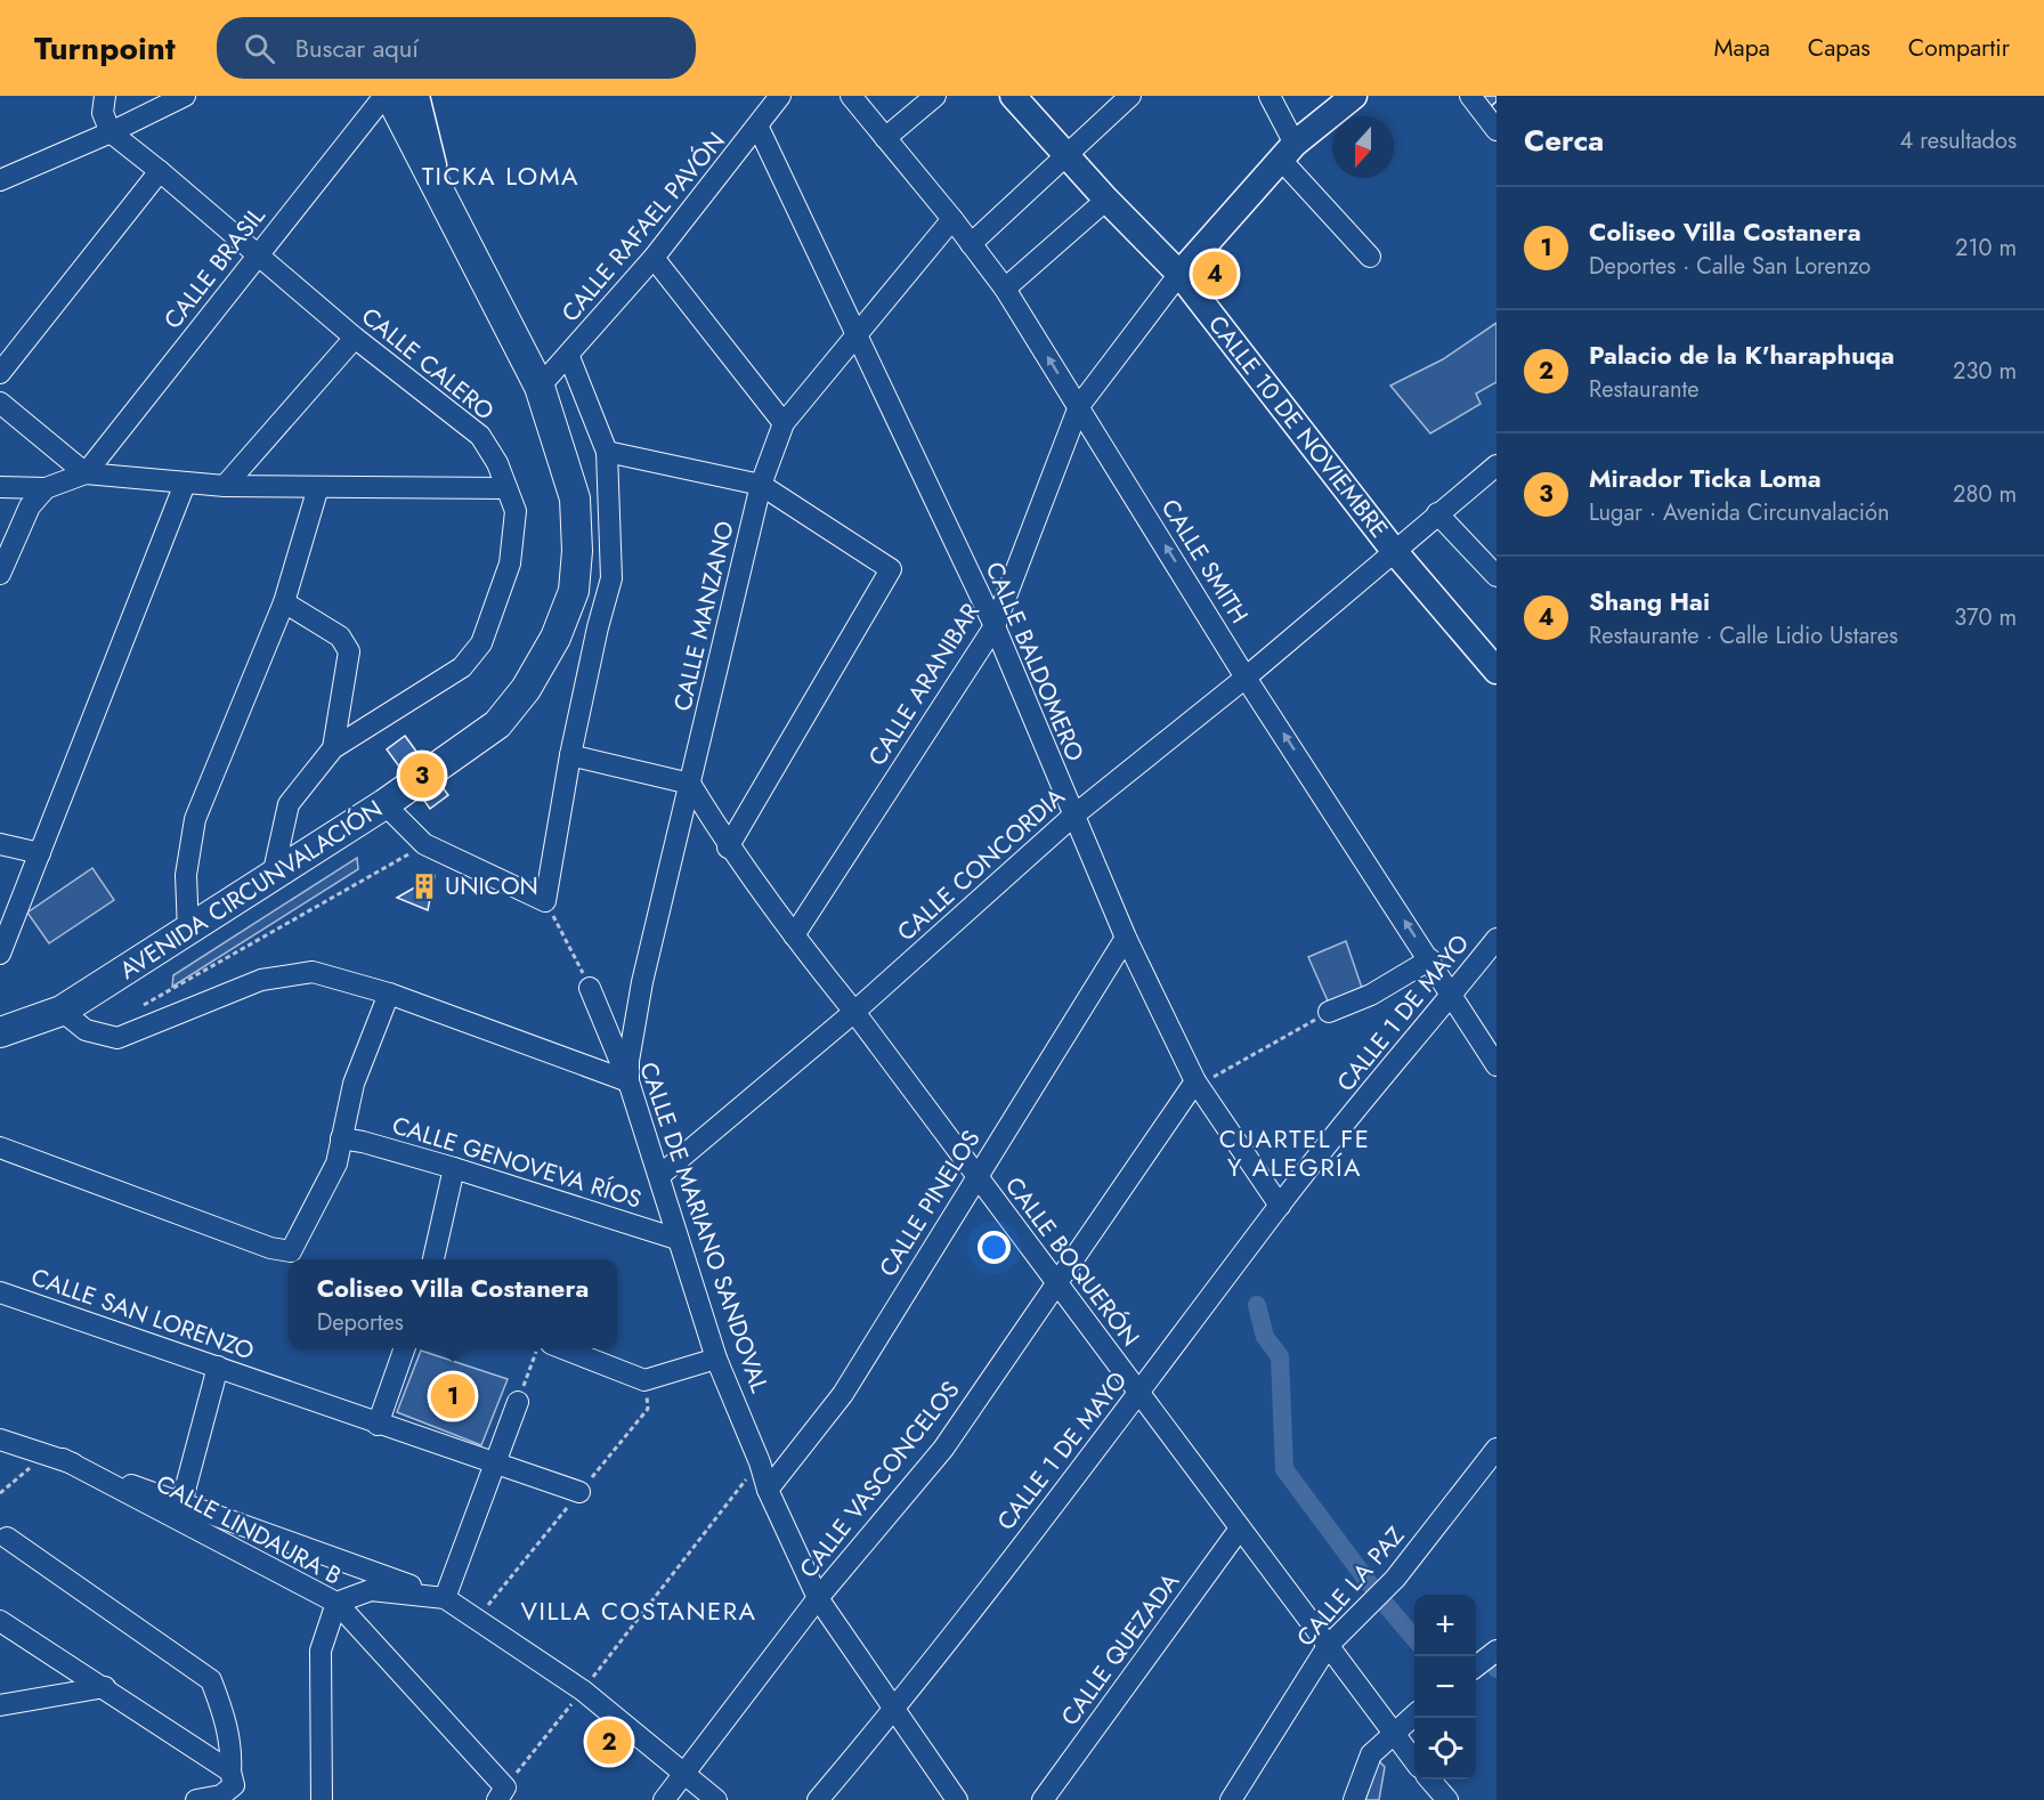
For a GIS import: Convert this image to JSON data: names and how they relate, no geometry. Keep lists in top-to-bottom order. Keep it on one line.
{"streets":{"highway":["AVENIDA CIRCUNVALACIÓN"],"main road":["CALLE 10 DE NOVIEMBRE"],"street":["CALLE RAFAEL PAVÓN","CALLE BRASIL","CALLE CALERO","CALLE SMITH","CALLE MANZANO","CALLE BALDOMERO","CALLE ARANIBAR","CALLE CONCORDIA","CALLE 1 DE MAYO","CALLE GENOVEVA RÍOS","CALLE PINELOS","CALLE DE MARIANO SANDOVAL","CALLE BOQUERÓN","CALLE SAN LORENZO","CALLE VASCONCELOS","CALLE LINDAURA B","CALLE LA PAZ","CALLE QUEZADA"]},"crossings":[["CALLE RAFAEL PAVÓN","CALLE BALDOMERO"],["CALLE RAFAEL PAVÓN","AVENIDA CIRCUNVALACIÓN"],["CALLE BRASIL","CALLE CALERO"],["CALLE CALERO","AVENIDA CIRCUNVALACIÓN"],["CALLE 10 DE NOVIEMBRE","CALLE ARANIBAR"],["CALLE 10 DE NOVIEMBRE","CALLE CONCORDIA"],["CALLE SMITH","CALLE MANZANO"],["CALLE SMITH","CALLE ARANIBAR"],["CALLE SMITH","CALLE CONCORDIA"],["CALLE SMITH","CALLE 1 DE MAYO"],["CALLE MANZANO","CALLE BALDOMERO"],["CALLE MANZANO","CALLE DE MARIANO SANDOVAL"],["CALLE MANZANO","CALLE BOQUERÓN"],["CALLE BALDOMERO","CALLE ARANIBAR"],["CALLE BALDOMERO","CALLE CONCORDIA"],["CALLE BALDOMERO","CALLE 1 DE MAYO"],["CALLE BALDOMERO","CALLE PINELOS"],["CALLE BALDOMERO","CALLE VASCONCELOS"],["CALLE ARANIBAR","CALLE BOQUERÓN"],["CALLE CONCORDIA","CALLE DE MARIANO SANDOVAL"],["CALLE CONCORDIA","CALLE BOQUERÓN"],["CALLE 1 DE MAYO","CALLE DE MARIANO SANDOVAL"],["CALLE 1 DE MAYO","CALLE BOQUERÓN"],["CALLE GENOVEVA RÍOS","CALLE DE MARIANO SANDOVAL"],["CALLE PINELOS","CALLE DE MARIANO SANDOVAL"],["CALLE PINELOS","CALLE BOQUERÓN"],["CALLE DE MARIANO SANDOVAL","CALLE VASCONCELOS"],["CALLE BOQUERÓN","CALLE VASCONCELOS"],["CALLE BOQUERÓN","CALLE LA PAZ"],["CALLE BOQUERÓN","CALLE QUEZADA"]],"one_way":["CALLE SMITH"],"districts":["TICKA LOMA","CUARTEL FE Y ALEGRÍA","VILLA COSTANERA"],"places":{"building":["UNICON"]},"north":"bottom","page":{"header":"Turnpoint","search":"Buscar aquí","nav":["Mapa","Capas","Compartir"],"heading":["Cerca","4 resultados"],"list":[{"mark":"1","name":"Coliseo Villa Costanera","note":"Deportes · Calle San Lorenzo","value":"210 m"},{"mark":"2","name":"Palacio de la K'haraphuqa","note":"Restaurante","value":"230 m"},{"mark":"3","name":"Mirador Ticka Loma","note":"Lugar · Avenida Circunvalación","value":"280 m"},{"mark":"4","name":"Shang Hai","note":"Restaurante · Calle Lidio Ustares","value":"370 m"}],"pins":["4","3","1","2"],"popup":["Coliseo Villa Costanera","Deportes"],"map_buttons":["+","−"]}}
